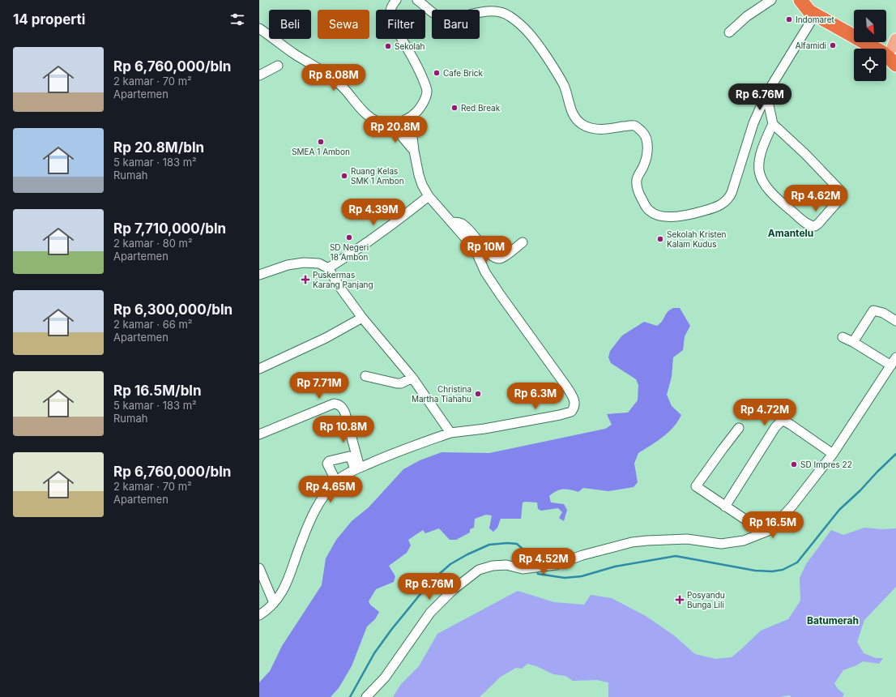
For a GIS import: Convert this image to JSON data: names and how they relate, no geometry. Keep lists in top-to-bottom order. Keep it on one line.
{"districts":["Amantelu","Batumerah"],"places":{"other":["Indomaret","Alfamidi","Sekolah","Cafe Brick","Red Break","SMEA 1 Ambon","Ruang Kelas SMK 1 Ambon","SD Negeri 18 Ambon","Sekolah Kristen Kalam Kudus","Christina Martha Tiahahu","SD Impres 22"],"health":["Puskermas Karang Panjang","Posyandu Bunga Lili"]},"north":"bottom right","page":{"heading":"14 properti","chip":["Beli","Sewa","Filter","Baru"],"list":[{"name":"Rp 6,760,000/bln","note":"2 kamar · 70 m² · Apartemen"},{"name":"Rp 20.8M/bln","note":"5 kamar · 183 m² · Rumah"},{"name":"Rp 7,710,000/bln","note":"2 kamar · 80 m² · Apartemen"},{"name":"Rp 6,300,000/bln","note":"2 kamar · 66 m² · Apartemen"},{"name":"Rp 16.5M/bln","note":"5 kamar · 183 m² · Rumah"},{"name":"Rp 6,760,000/bln","note":"2 kamar · 70 m² · Apartemen"}],"price":["Rp 8.08M","Rp 6.76M","Rp 20.8M","Rp 4.62M","Rp 4.39M","Rp 10M","Rp 7.71M","Rp 6.3M","Rp 4.72M","Rp 10.8M","Rp 4.65M","Rp 16.5M","Rp 4.52M","Rp 6.76M"]}}
